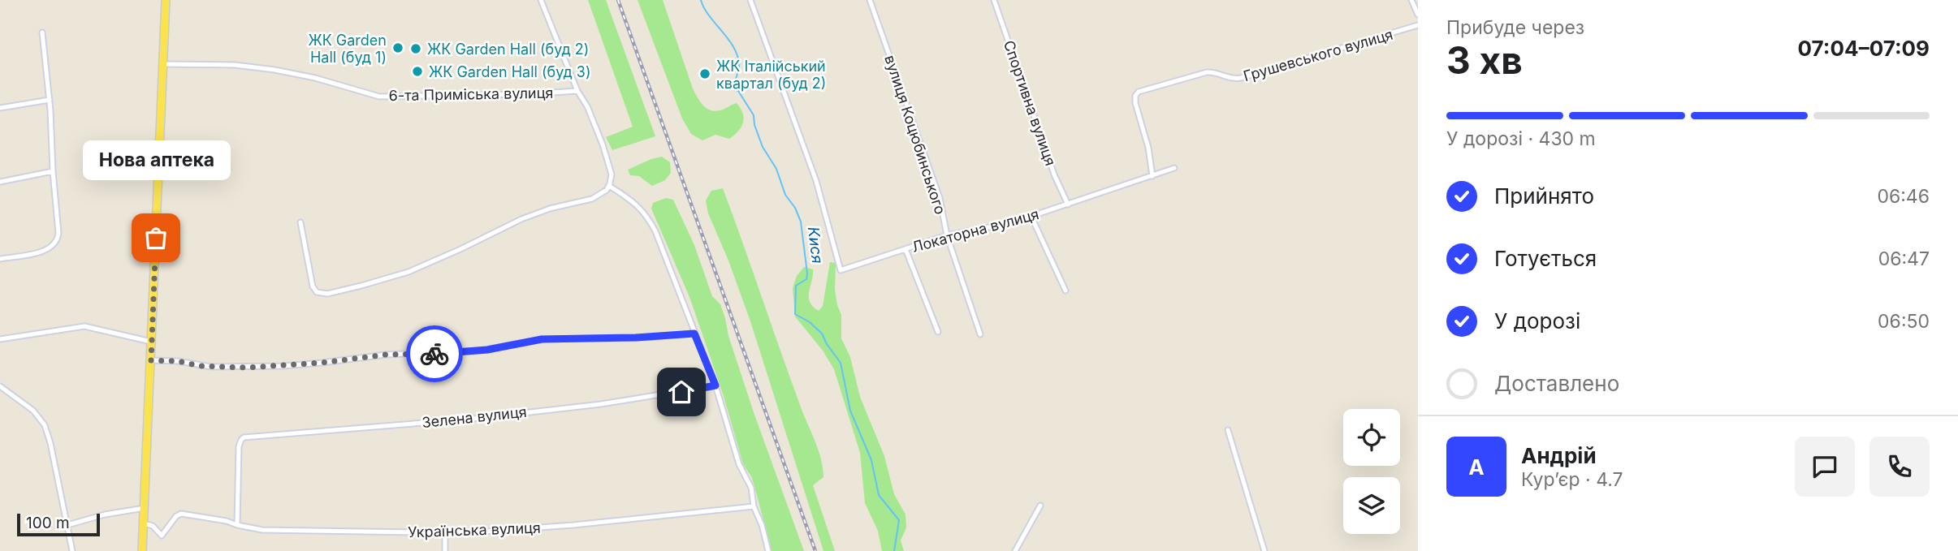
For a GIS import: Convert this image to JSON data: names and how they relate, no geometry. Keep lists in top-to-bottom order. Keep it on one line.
{"streets":{"street":["Грушевського вулиця","6-та Приміська вулиця","Спортивна вулиця","вулиця Коцюбинського","Локаторна вулиця","Зелена вулиця","Українська вулиця"]},"crossings":[["Грушевського вулиця","Локаторна вулиця"],["Спортивна вулиця","Локаторна вулиця"],["вулиця Коцюбинського","Локаторна вулиця"],["Зелена вулиця","Українська вулиця"]],"water":["Кися"],"places":["ЖК Garden Hall (буд 1)","ЖК Garden Hall (буд 2)","ЖК Garden Hall (буд 3)","ЖК Італійський квартал (буд 2)","Нова аптека"],"scale_bar":"100 m","page":{"heading":["3 хв","Прибуде через","07:04–07:09"],"panel":["Андрій","Кур’єр · 4.7"],"bar":"У дорозі · 430 m","bubble":"Нова аптека","list":[["Прийнято","06:46"],["Готується","06:47"],["У дорозі","06:50"],"Доставлено"],"round":"А","scale":"100 m"}}
